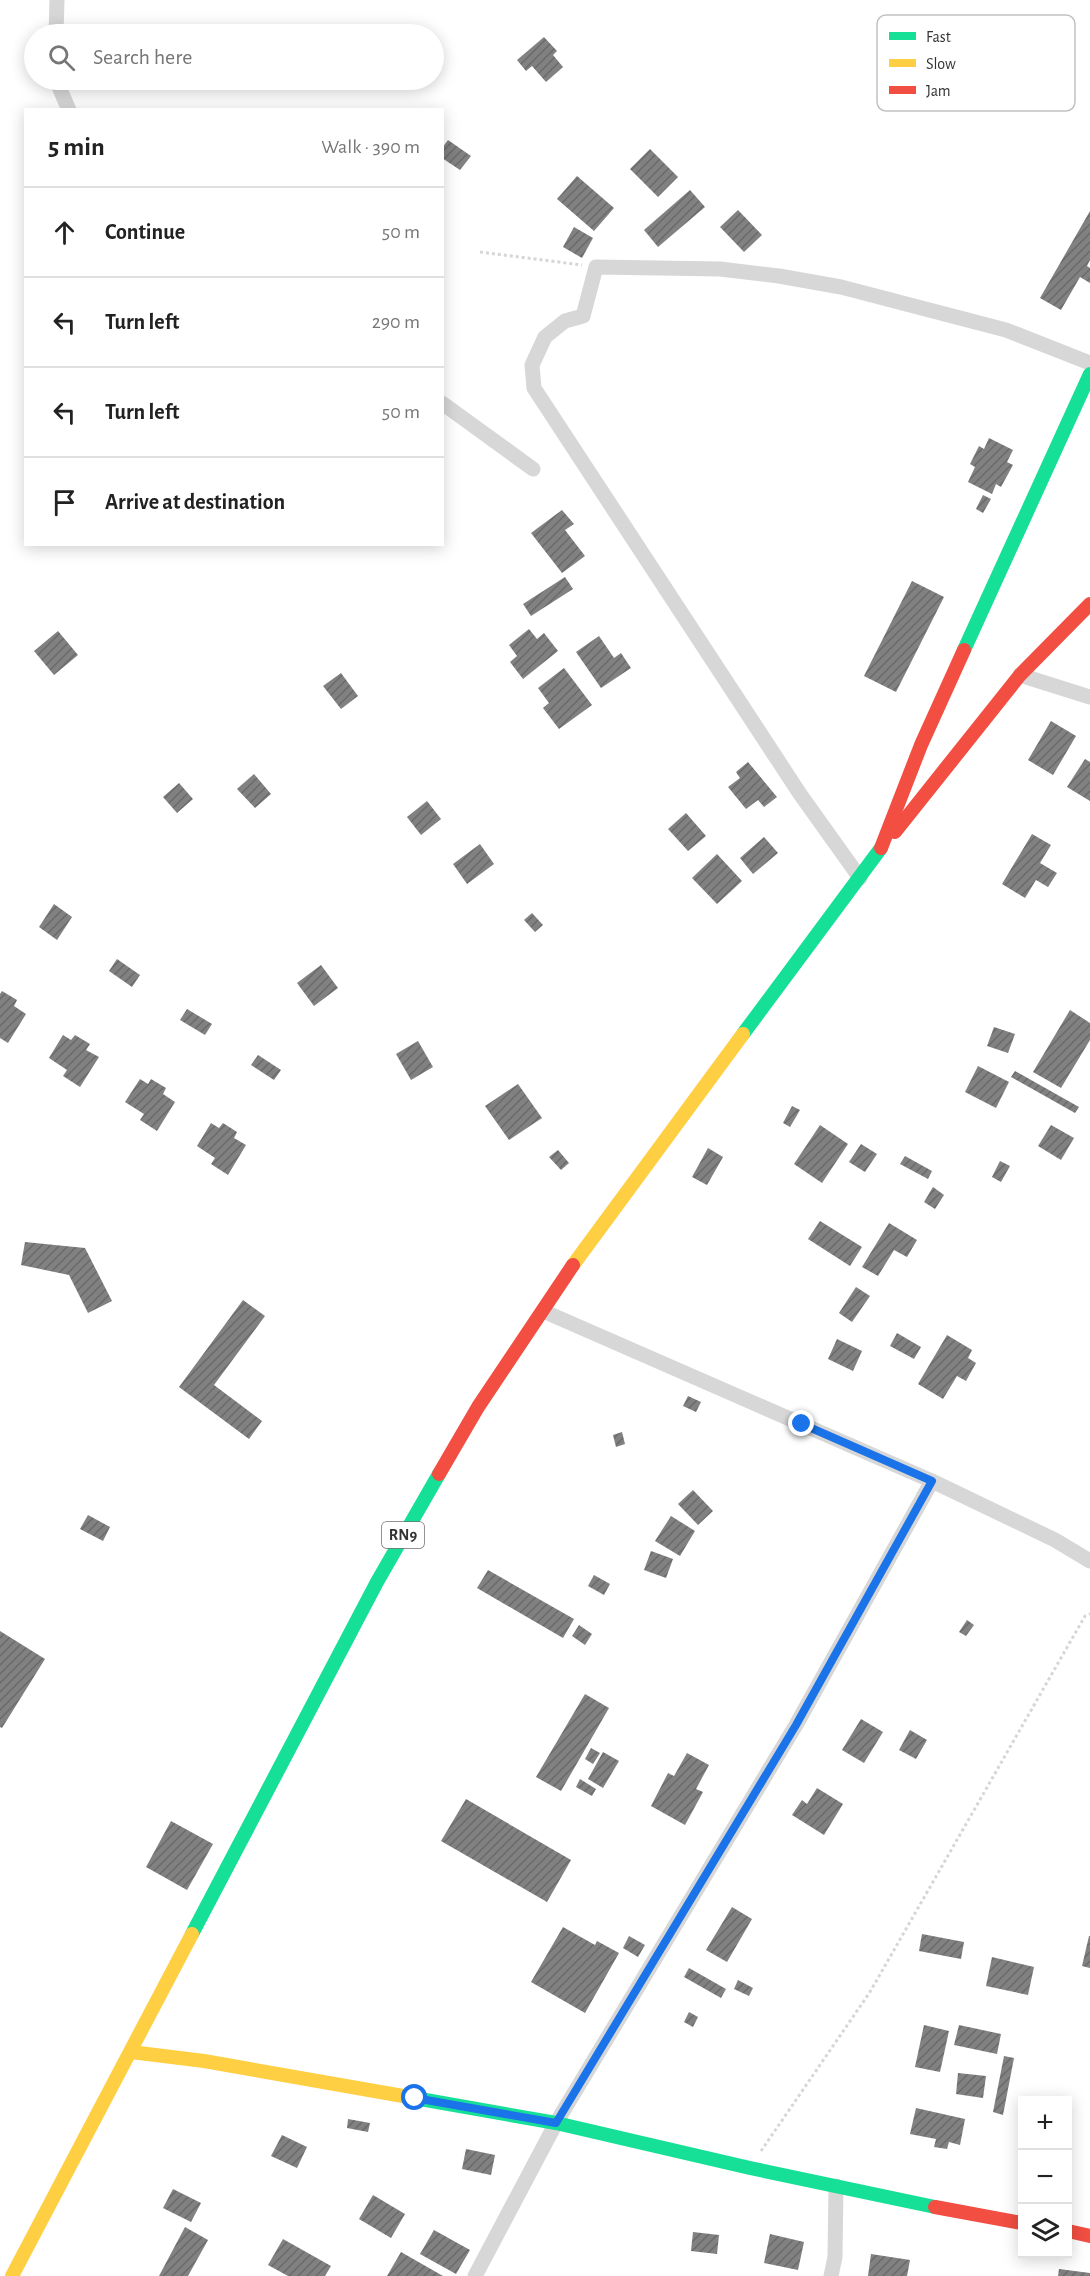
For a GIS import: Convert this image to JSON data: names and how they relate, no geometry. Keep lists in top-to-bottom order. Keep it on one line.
{"streets":{"main road":["RN9"]},"legend":["Fast","Slow","Jam"],"page":{"search":"Search here","heading":["5 min","Walk · 390 m"],"list":[["Continue","50 m"],["Turn left","290 m"],["Turn left","50 m"],"Arrive at destination"],"map_buttons":["+","−"]}}
